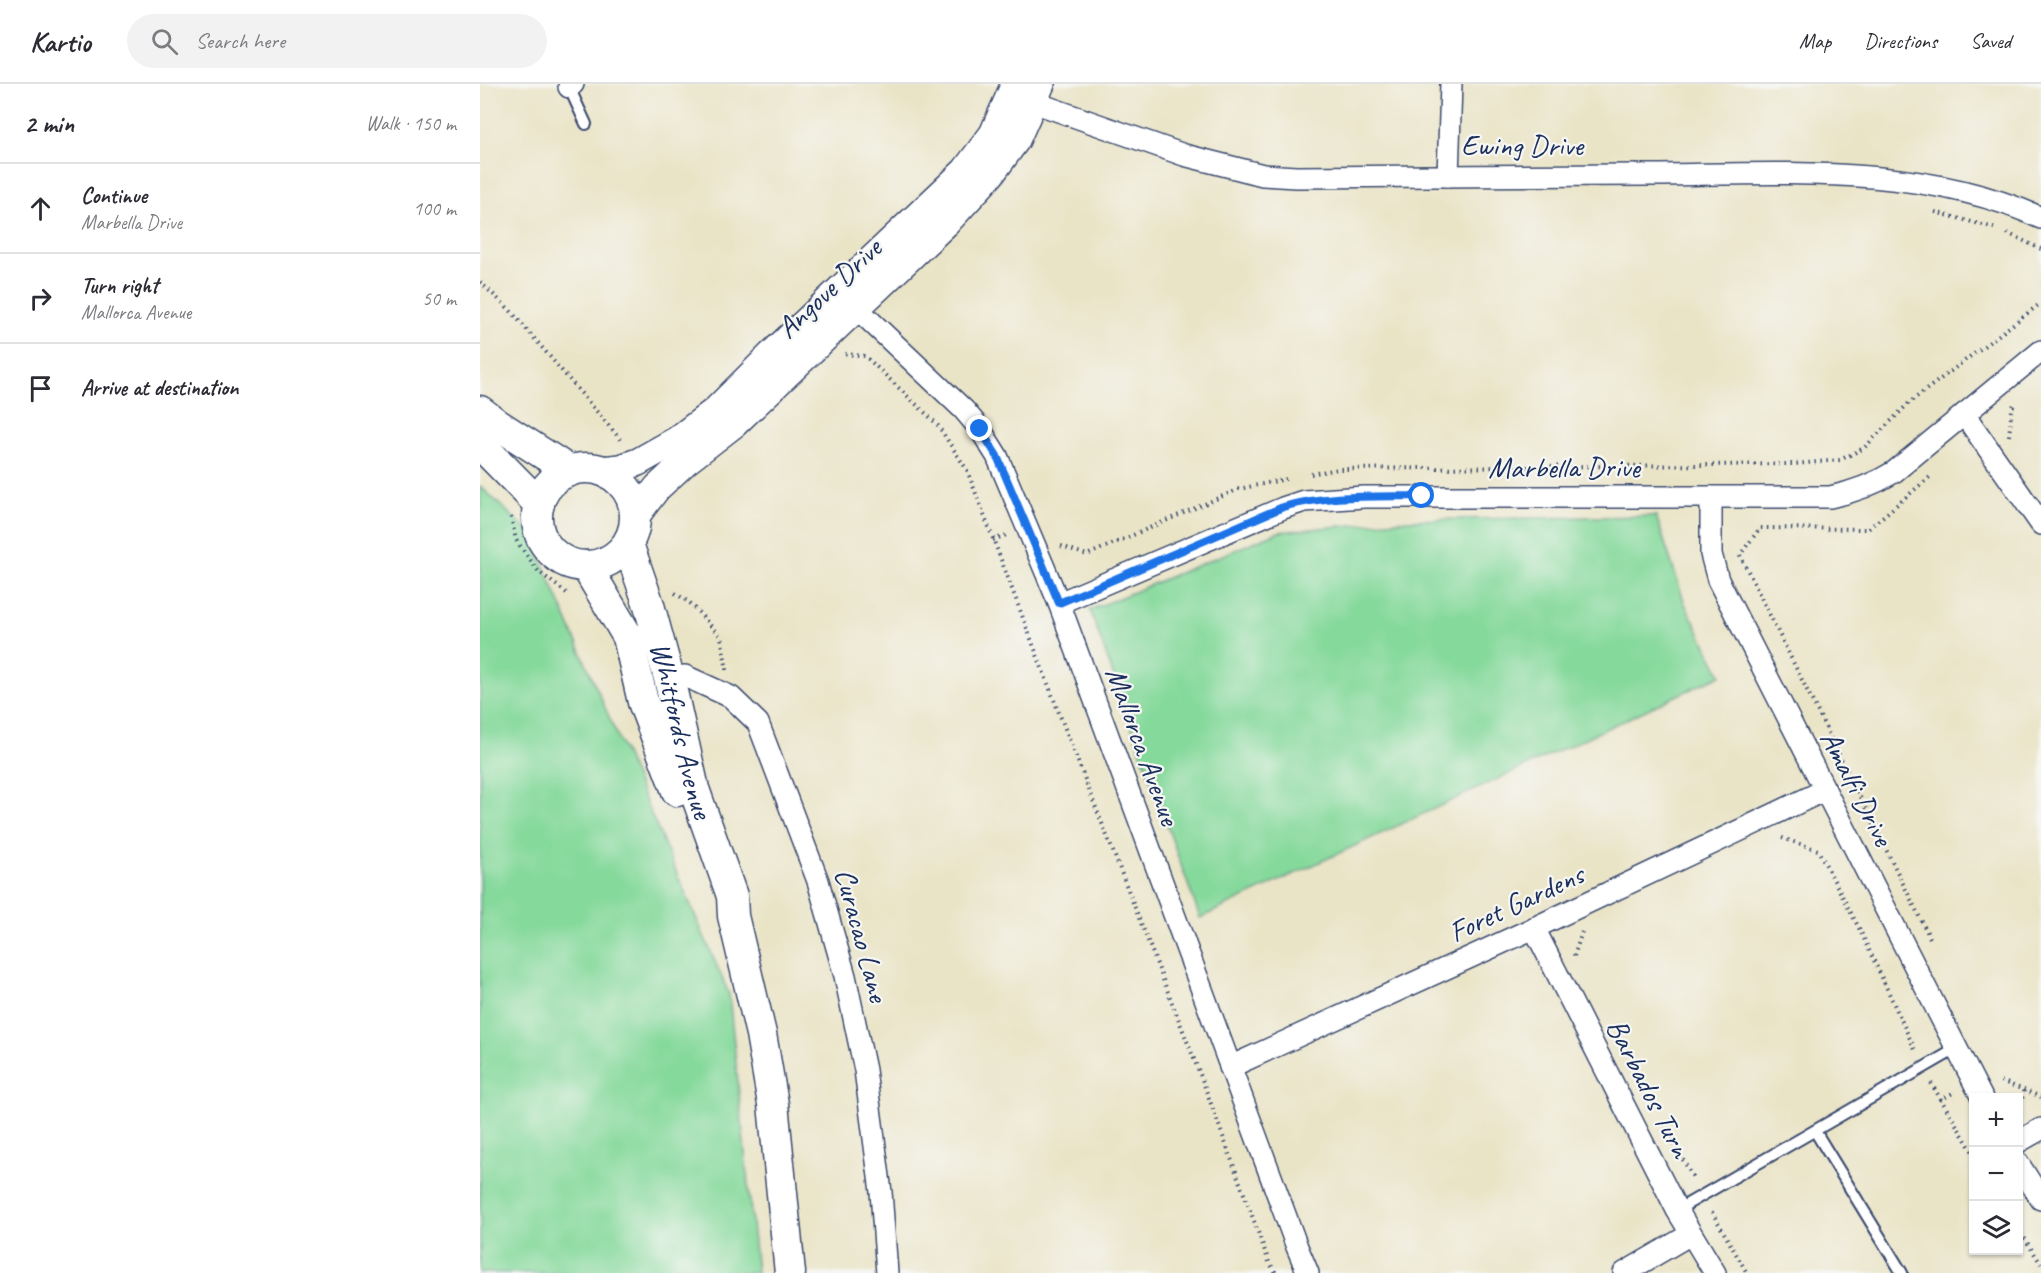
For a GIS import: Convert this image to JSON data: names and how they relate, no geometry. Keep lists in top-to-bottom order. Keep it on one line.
{"streets":{"main road":["Whitfords Avenue"],"street":["Ewing Drive","Angove Drive","Marbella Drive","Mallorca Avenue","Amalfi Drive","Foret Gardens","Curacao Lane","Barbados Turn"]},"crossings":[["Ewing Drive","Angove Drive"],["Angove Drive","Whitfords Avenue"],["Angove Drive","Mallorca Avenue"],["Marbella Drive","Mallorca Avenue"],["Marbella Drive","Amalfi Drive"],["Whitfords Avenue","Curacao Lane"],["Mallorca Avenue","Foret Gardens"],["Amalfi Drive","Foret Gardens"],["Foret Gardens","Barbados Turn"]],"page":{"header":"Kartio","search":"Search here","nav":["Map","Directions","Saved"],"heading":["2 min","Walk · 150 m"],"list":[["Continue","Marbella Drive","100 m"],["Turn right","Mallorca Avenue","50 m"],"Arrive at destination"],"map_buttons":["+","−"]}}
